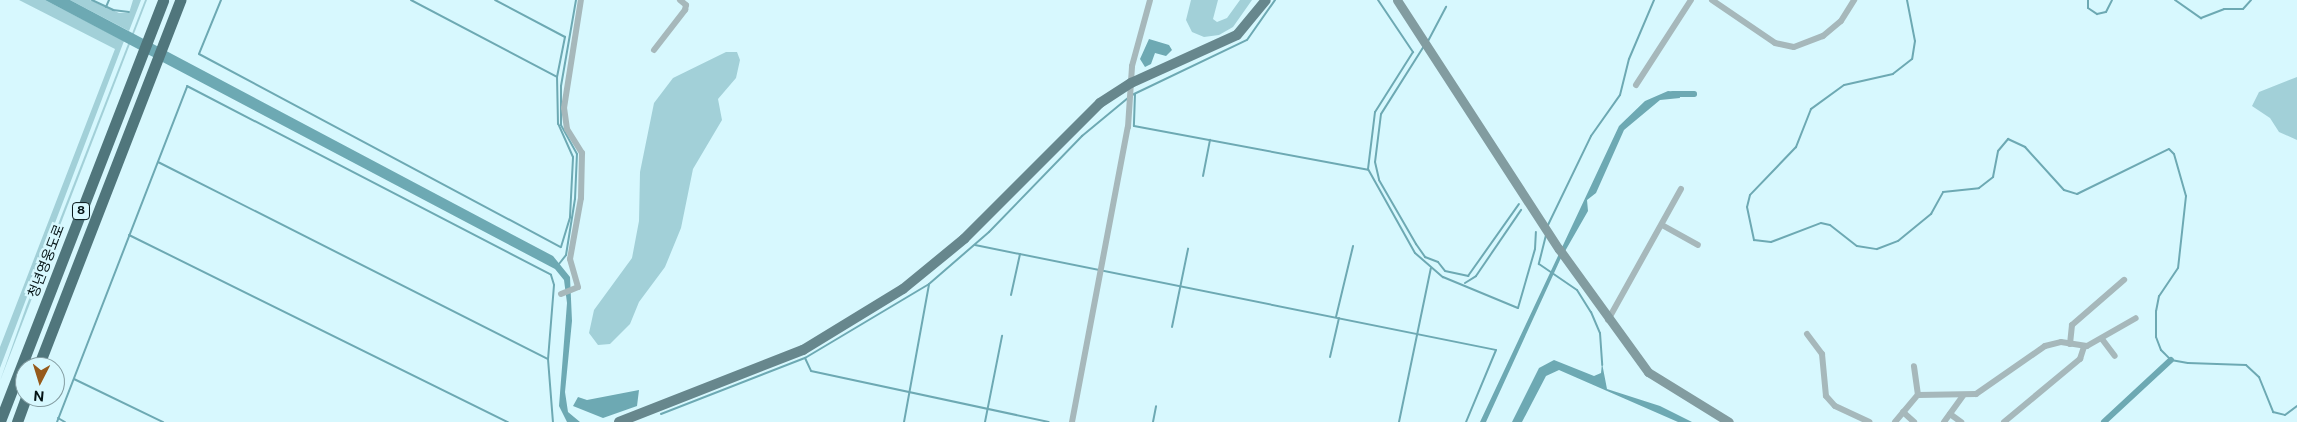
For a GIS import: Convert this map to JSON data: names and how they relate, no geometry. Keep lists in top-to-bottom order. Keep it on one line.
{"streets":{"highway":["8","청년영웅도로"]},"north":"bottom"}
